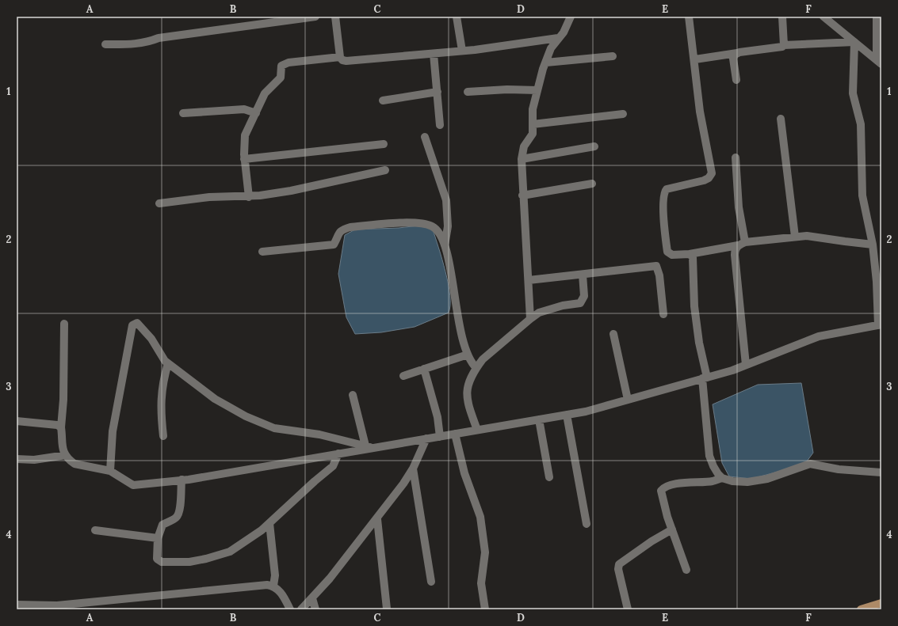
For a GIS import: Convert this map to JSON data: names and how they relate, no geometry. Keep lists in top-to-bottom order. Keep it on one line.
{"grid":{"columns":["A","B","C","D","E","F"],"rows":["1","2","3","4"]}}
